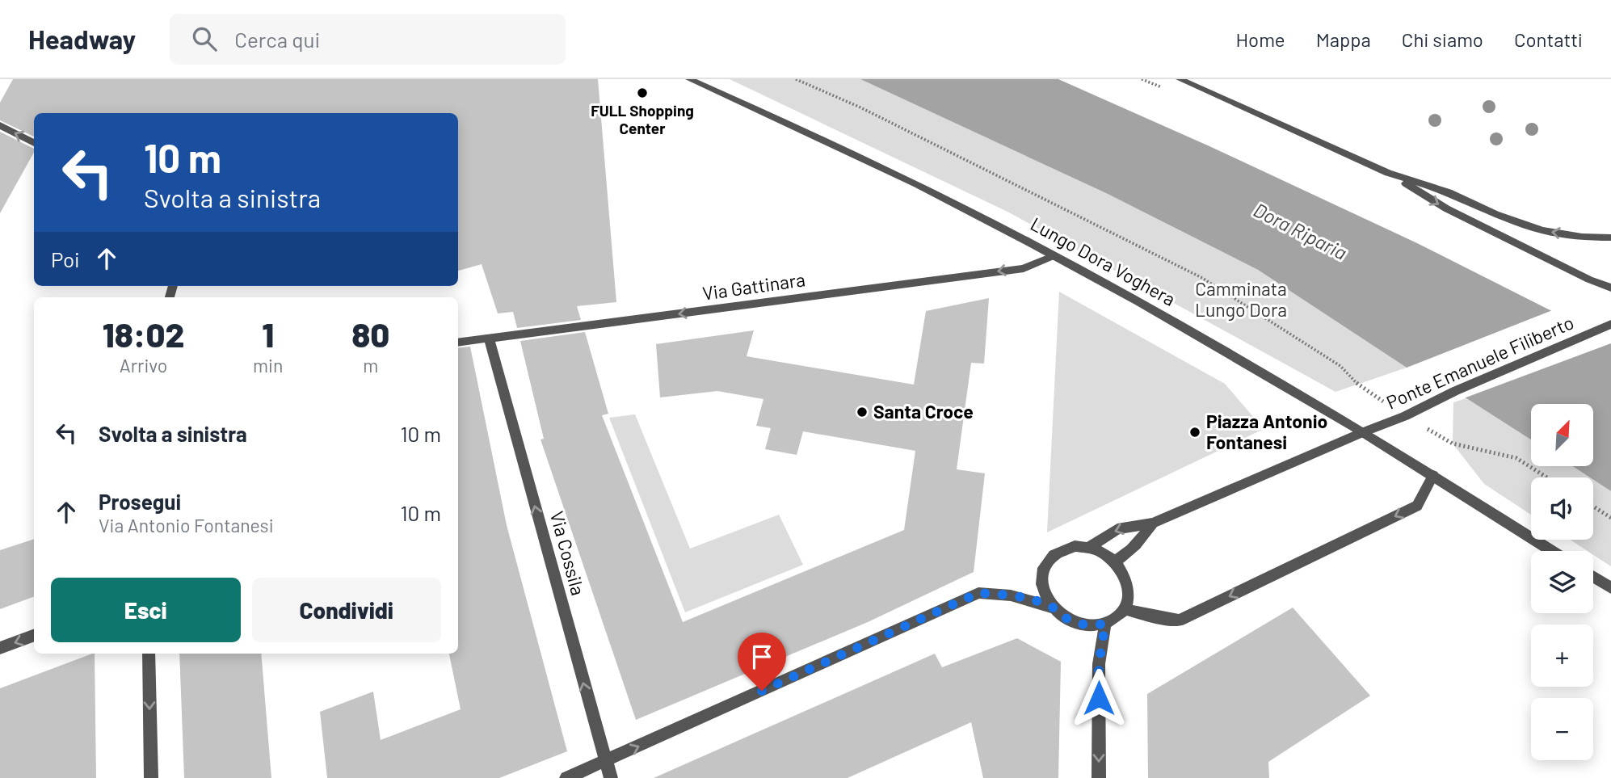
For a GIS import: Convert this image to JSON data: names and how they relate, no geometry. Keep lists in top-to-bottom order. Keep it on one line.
{"streets":{"street":["Lungo Dora Voghera","Via Gattinara","Ponte Emanuele Filiberto","Via Cossila"]},"crossings":[["Lungo Dora Voghera","Via Gattinara"],["Lungo Dora Voghera","Ponte Emanuele Filiberto"],["Via Gattinara","Via Cossila"]],"one_way":["Via Gattinara","Via Cossila"],"water":["Dora Riparia"],"parks":["Camminata Lungo Dora"],"places":["FULL Shopping Center","Santa Croce","Piazza Antonio Fontanesi"],"north":"top right","page":{"header":"Headway","search":"Cerca qui","nav":["Home","Mappa","Chi siamo","Contatti"],"turn":["10 m","Svolta a sinistra"],"then":"Poi","eta":["18:02","Arrivo","1","min","80","m"],"list":[{"name":"Svolta a sinistra","value":"10 m"},{"name":"Prosegui","note":"Via Antonio Fontanesi","value":"10 m"}],"map_buttons":["+","−"],"buttons":["Esci","Condividi"]}}
